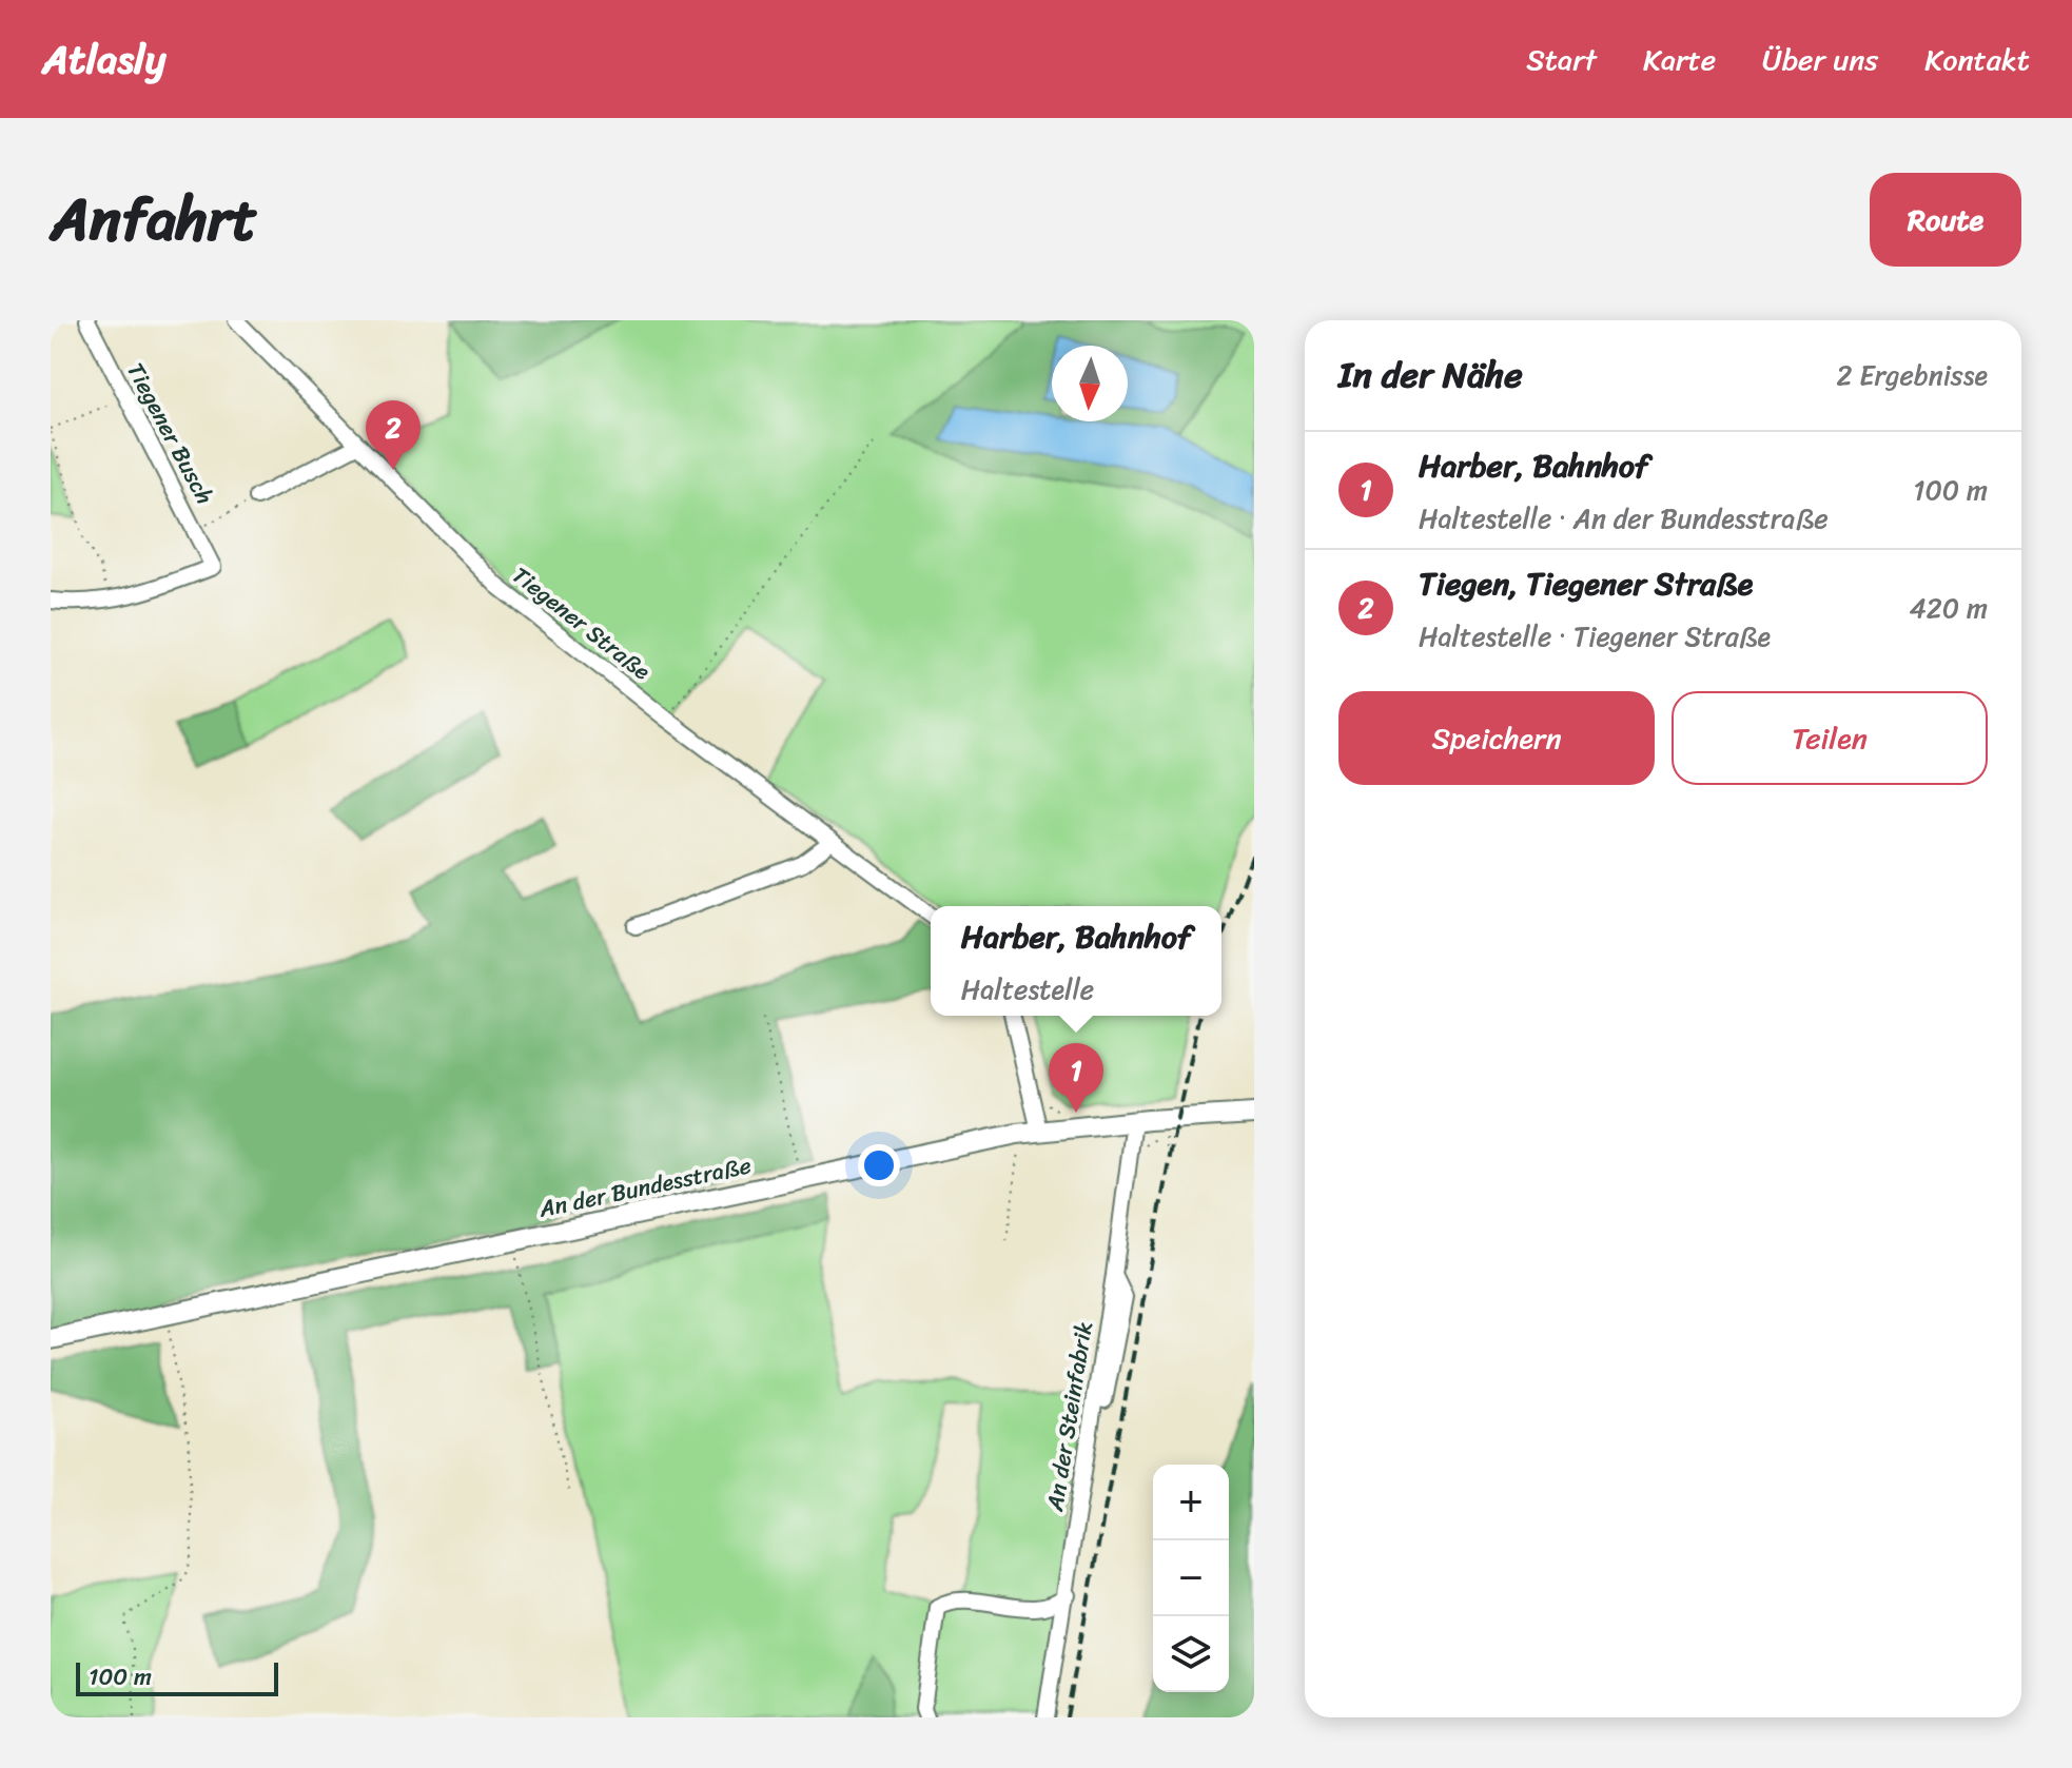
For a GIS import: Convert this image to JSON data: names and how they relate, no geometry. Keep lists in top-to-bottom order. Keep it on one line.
{"streets":{"main road":["An der Bundesstraße"],"street":["Tiegener Busch","Tiegener Straße","An der Steinfabrik"]},"crossings":[["An der Bundesstraße","An der Steinfabrik"]],"scale_bar":"100 m","north":"bottom","page":{"header":"Atlasly","nav":["Start","Karte","Über uns","Kontakt"],"title":"Anfahrt","buttons":["Route",["Speichern","Teilen"]],"heading":["In der Nähe","2 Ergebnisse"],"pins":["2","1"],"list":[{"mark":"1","name":"Harber, Bahnhof","note":"Haltestelle · An der Bundesstraße","value":"100 m"},{"mark":"2","name":"Tiegen, Tiegener Straße","note":"Haltestelle · Tiegener Straße","value":"420 m"}],"popup":["Harber, Bahnhof","Haltestelle"],"map_buttons":["+","−"],"scale":"100 m"}}
